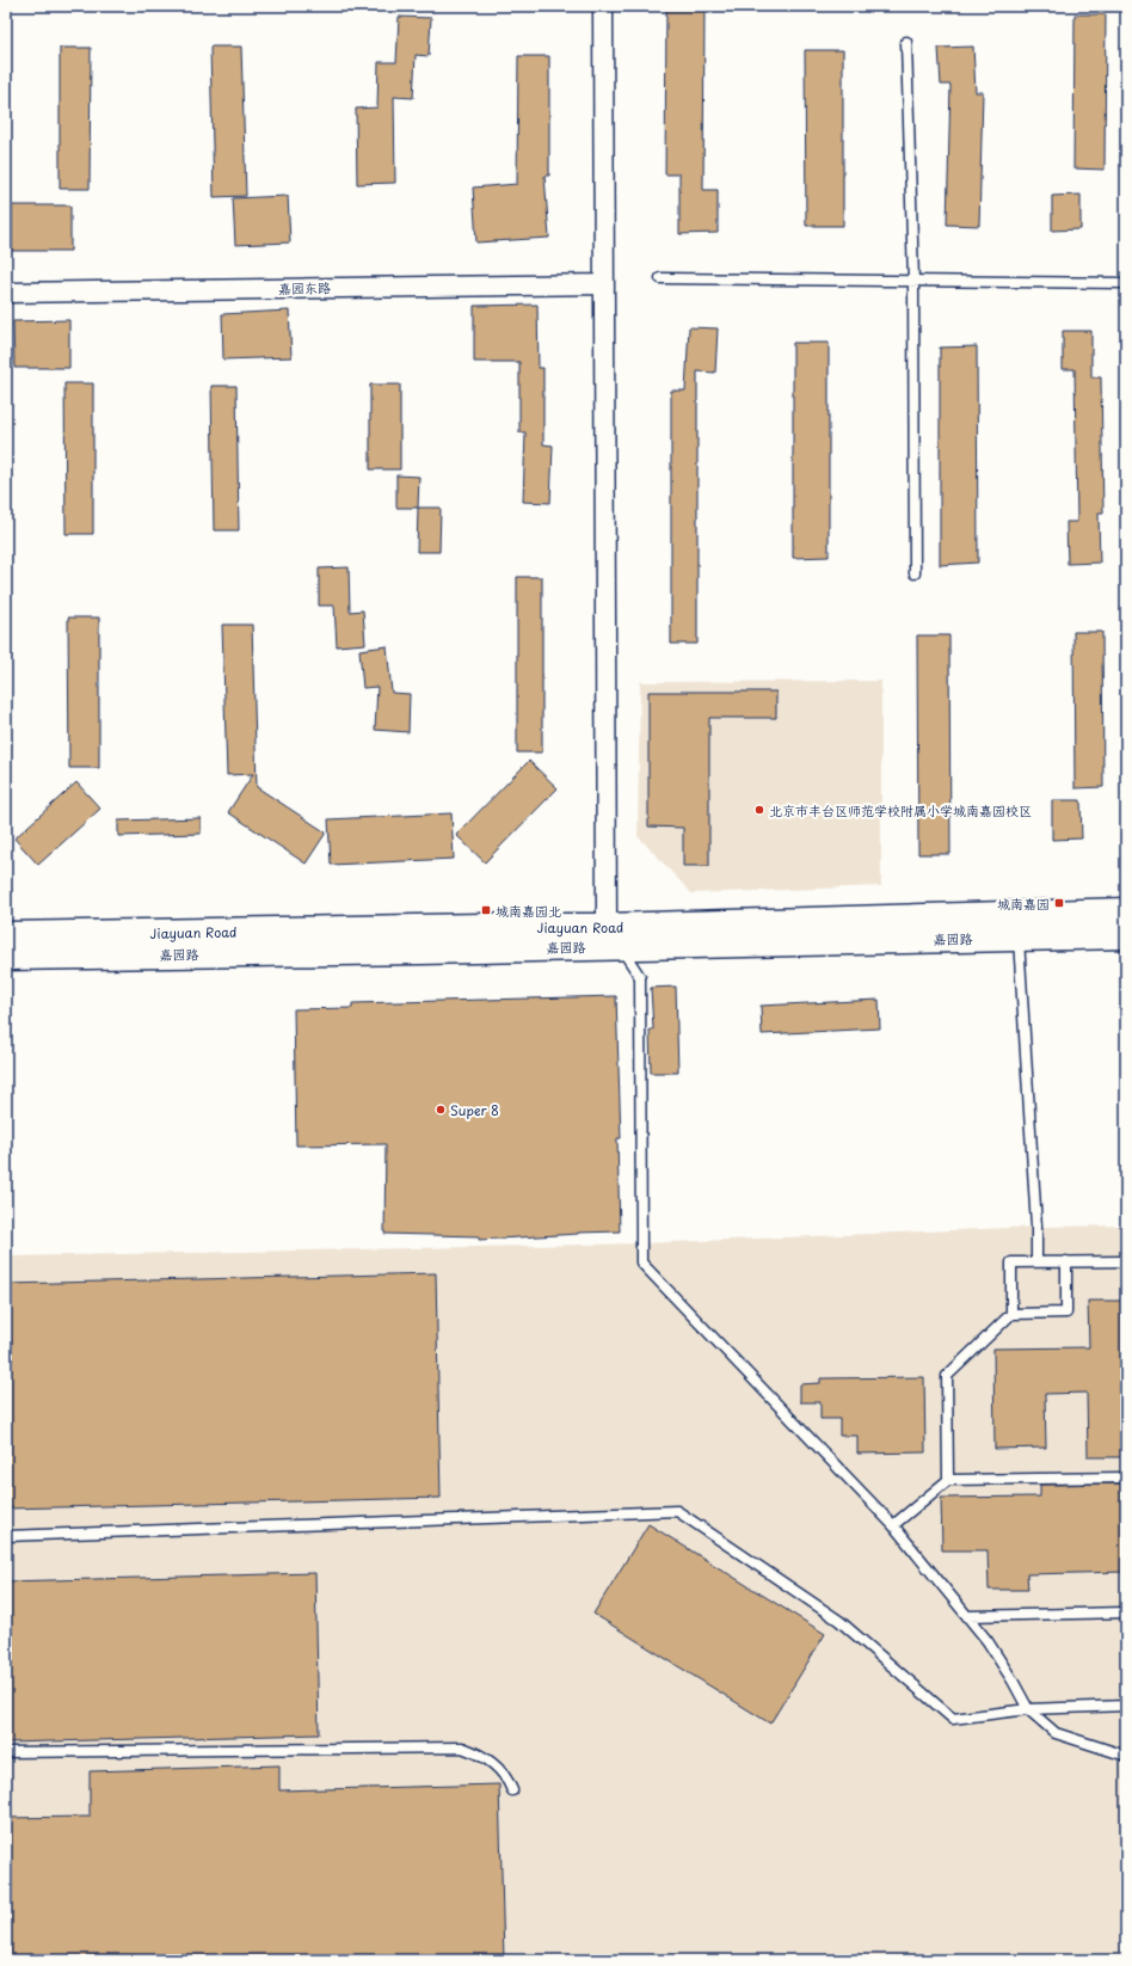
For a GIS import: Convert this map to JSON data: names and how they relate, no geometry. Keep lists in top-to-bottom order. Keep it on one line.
{"streets":{"main road":["Jiayuan Road","嘉园路"],"street":["嘉园东路"]},"crossings":[["Jiayuan Road","嘉园路"]],"places":{"other":["北京市丰台区师范学校附属小学城南嘉园校区","Super 8"],"transit":["城南嘉园","城南嘉园北"]}}
